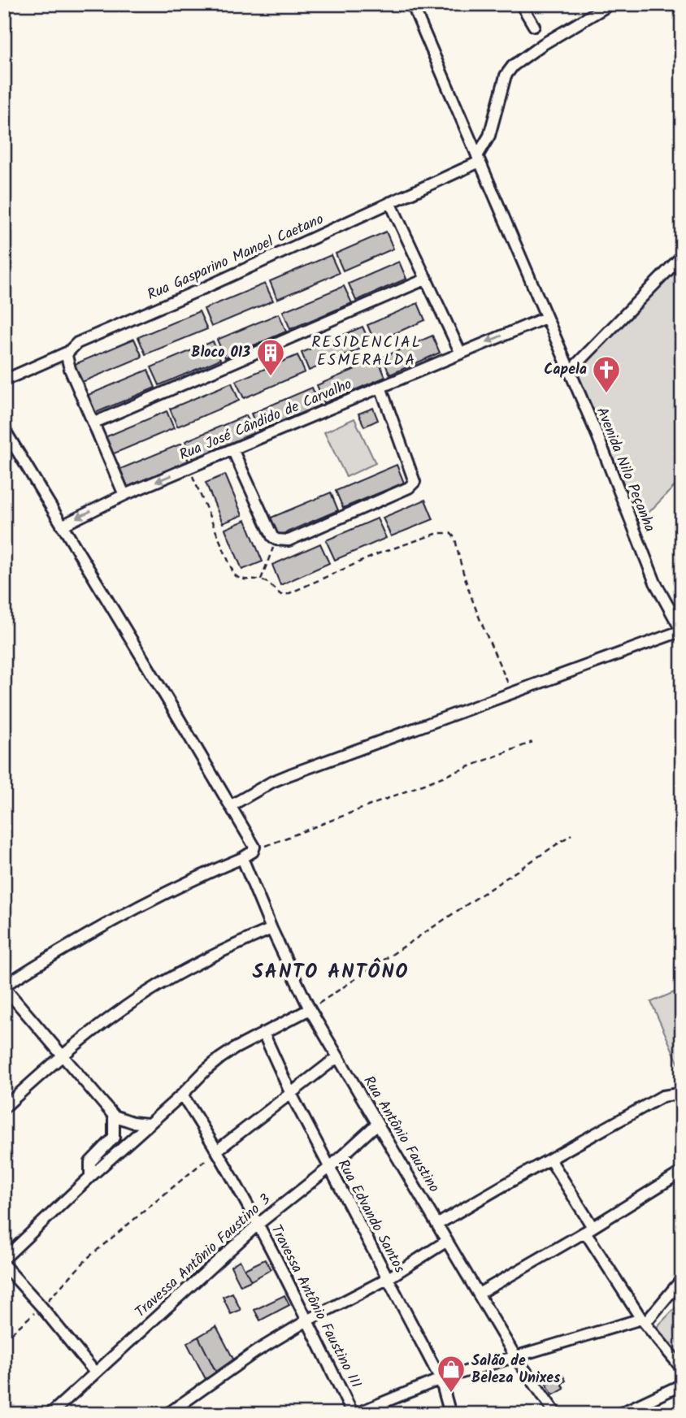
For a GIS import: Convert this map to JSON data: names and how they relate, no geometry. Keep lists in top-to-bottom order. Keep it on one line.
{"streets":{"street":["Rua Gasparino Manoel Caetano","Rua José Cândido de Carvalho","Avenida Nilo Peçanha","Rua Antônio Faustino","Rua Edvando Santos","Travessa Antônio Faustino 3","Travessa Antônio Faustino III"]},"crossings":[["Rua Gasparino Manoel Caetano","Avenida Nilo Peçanha"],["Rua José Cândido de Carvalho","Avenida Nilo Peçanha"],["Rua Antônio Faustino","Travessa Antônio Faustino 3"],["Rua Edvando Santos","Travessa Antônio Faustino 3"],["Travessa Antônio Faustino 3","Travessa Antônio Faustino III"]],"districts":["RESIDENCIAL ESMERALDA","SANTO ANTÔNO"],"places":{"building":["Bloco 013"],"church":["Capela"],"shop":["Salão de Beleza Unixes"]}}
